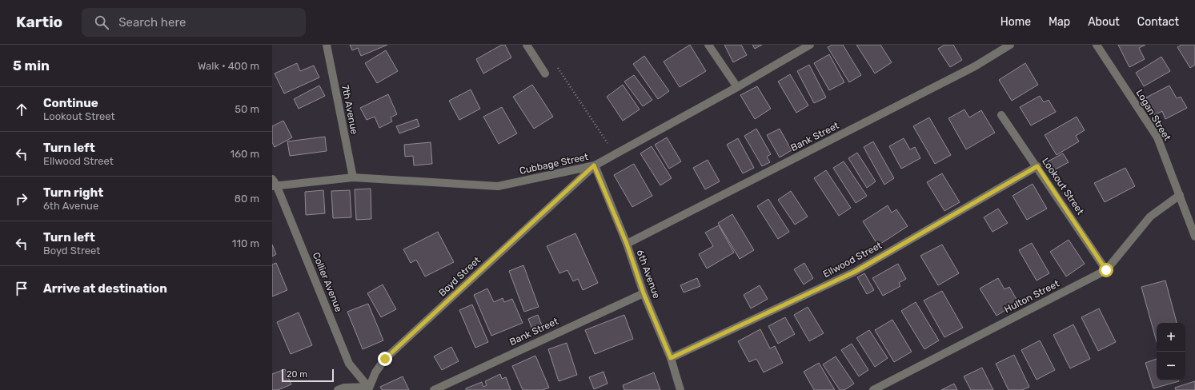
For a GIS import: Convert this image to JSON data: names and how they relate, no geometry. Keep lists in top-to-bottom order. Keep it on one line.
{"streets":{"street":["7th Avenue","Logan Street","Bank Street","Cubbage Street","Lookout Street","Ellwood Street","6th Avenue","Boyd Street","Collier Avenue","Hulton Street"]},"crossings":[["7th Avenue","Cubbage Street"],["Logan Street","Hulton Street"],["Bank Street","6th Avenue"],["Cubbage Street","6th Avenue"],["Cubbage Street","Boyd Street"],["Cubbage Street","Collier Avenue"],["Lookout Street","Ellwood Street"],["Lookout Street","Hulton Street"],["Ellwood Street","6th Avenue"],["6th Avenue","Boyd Street"],["Boyd Street","Collier Avenue"]],"scale_bar":"20 m","page":{"header":"Kartio","search":"Search here","nav":["Home","Map","About","Contact"],"heading":["5 min","Walk · 400 m"],"list":[["Continue","Lookout Street","50 m"],["Turn left","Ellwood Street","160 m"],["Turn right","6th Avenue","80 m"],["Turn left","Boyd Street","110 m"],"Arrive at destination"],"map_buttons":["+","−"],"scale":"20 m"}}
